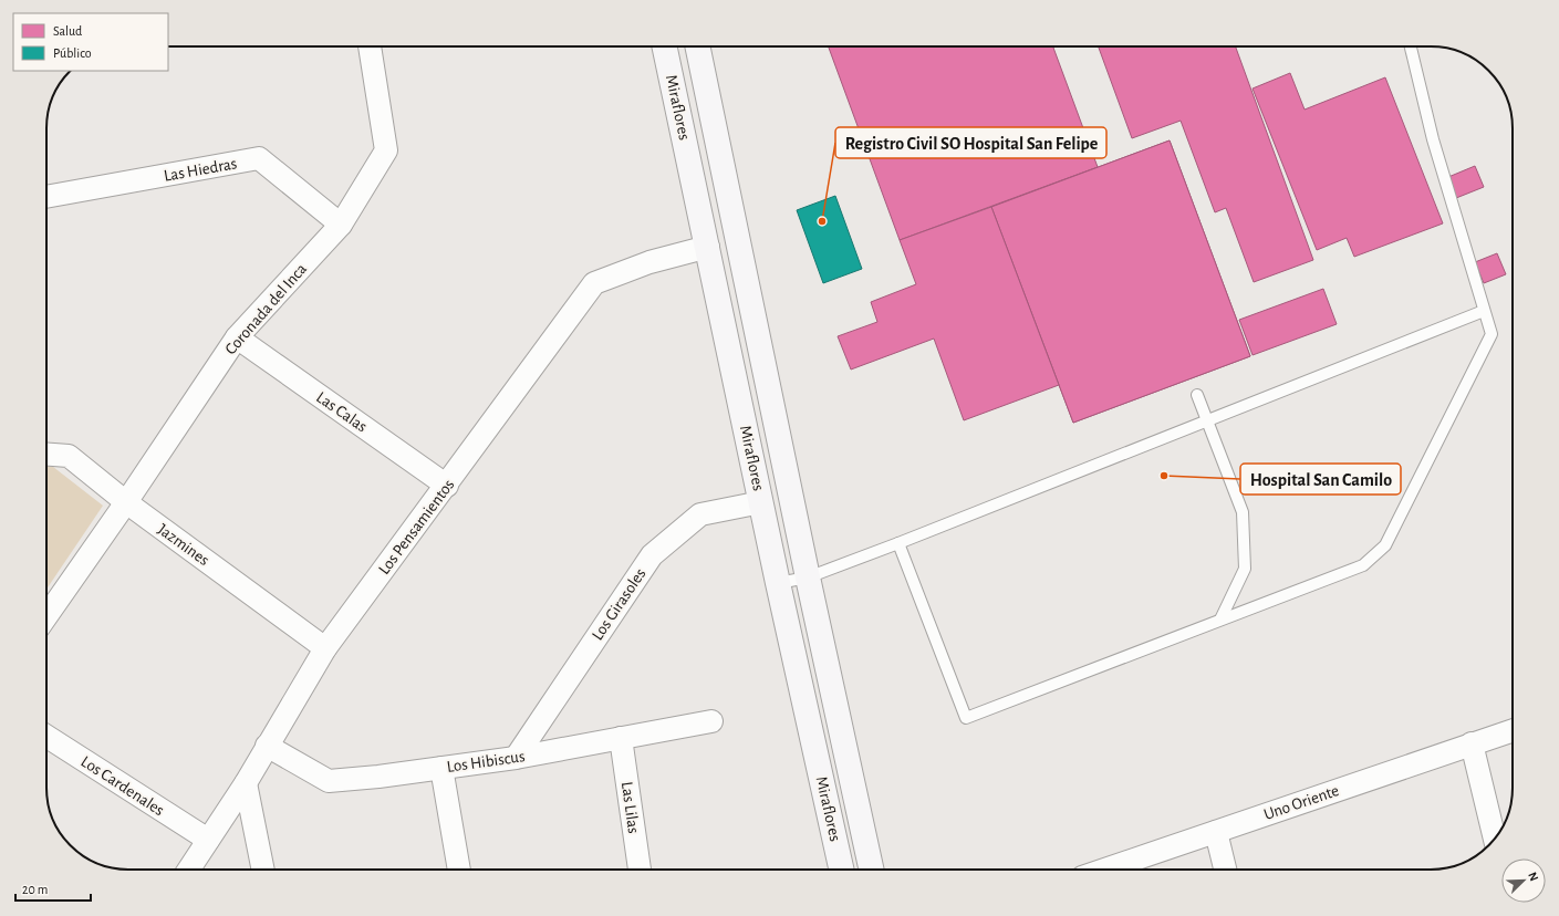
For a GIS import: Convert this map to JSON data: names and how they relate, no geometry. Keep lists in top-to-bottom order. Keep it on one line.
{"streets":{"main road":["Miraflores"],"street":["Las Hiedras","Coronada del Inca","Las Calas","Los Pensamientos","Jazmines","Los Girasoles","Los Hibiscus","Los Cardenales","Uno Oriente","Las Lilas"]},"crossings":[["Miraflores","Los Pensamientos"],["Miraflores","Los Girasoles"],["Las Hiedras","Coronada del Inca"],["Coronada del Inca","Las Calas"],["Coronada del Inca","Jazmines"],["Las Calas","Los Pensamientos"],["Los Pensamientos","Jazmines"],["Los Pensamientos","Los Hibiscus"],["Los Pensamientos","Los Cardenales"],["Los Girasoles","Los Hibiscus"],["Los Hibiscus","Las Lilas"]],"places":["Registro Civil SO Hospital San Felipe","Hospital San Camilo"],"legend":["Salud","Público"],"scale_bar":"20 m","north":"top right"}
